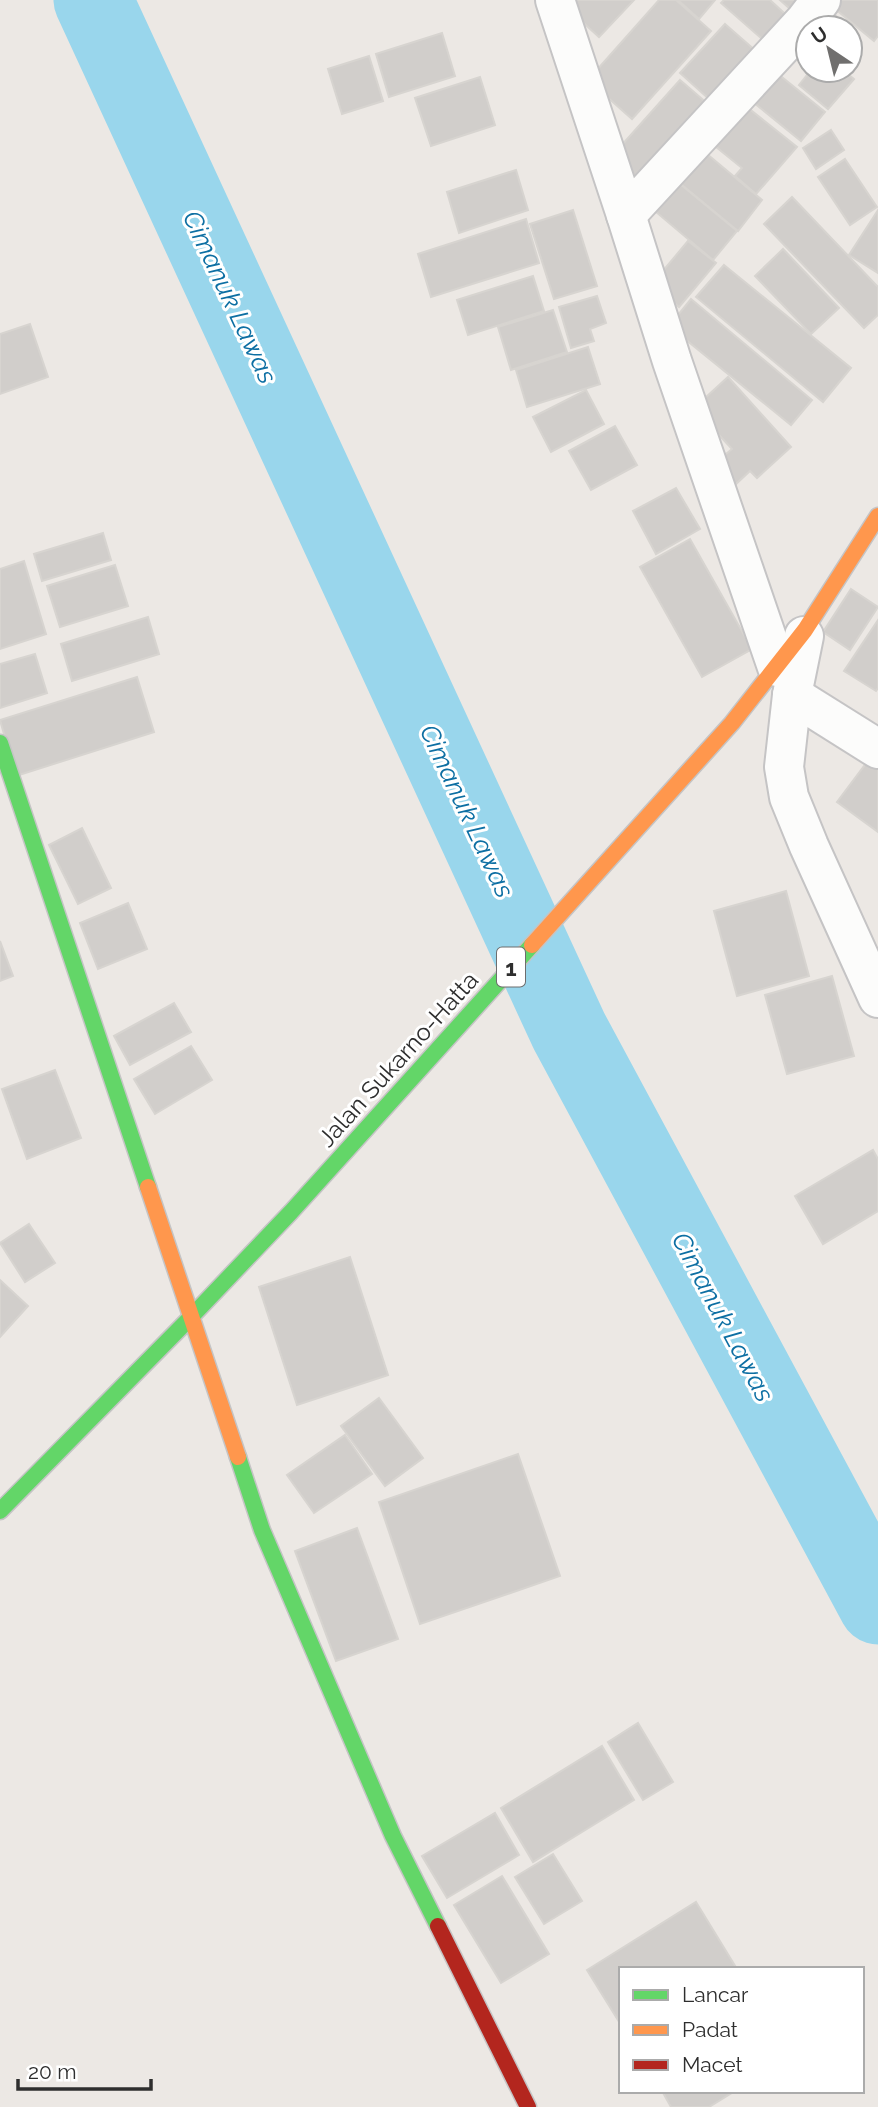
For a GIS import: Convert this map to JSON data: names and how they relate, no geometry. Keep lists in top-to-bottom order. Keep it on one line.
{"streets":{"main road":["1","Jalan Sukarno-Hatta"]},"water":["Cimanuk Lawas"],"legend":["Lancar","Padat","Macet"],"scale_bar":"20 m","north":"top left"}
